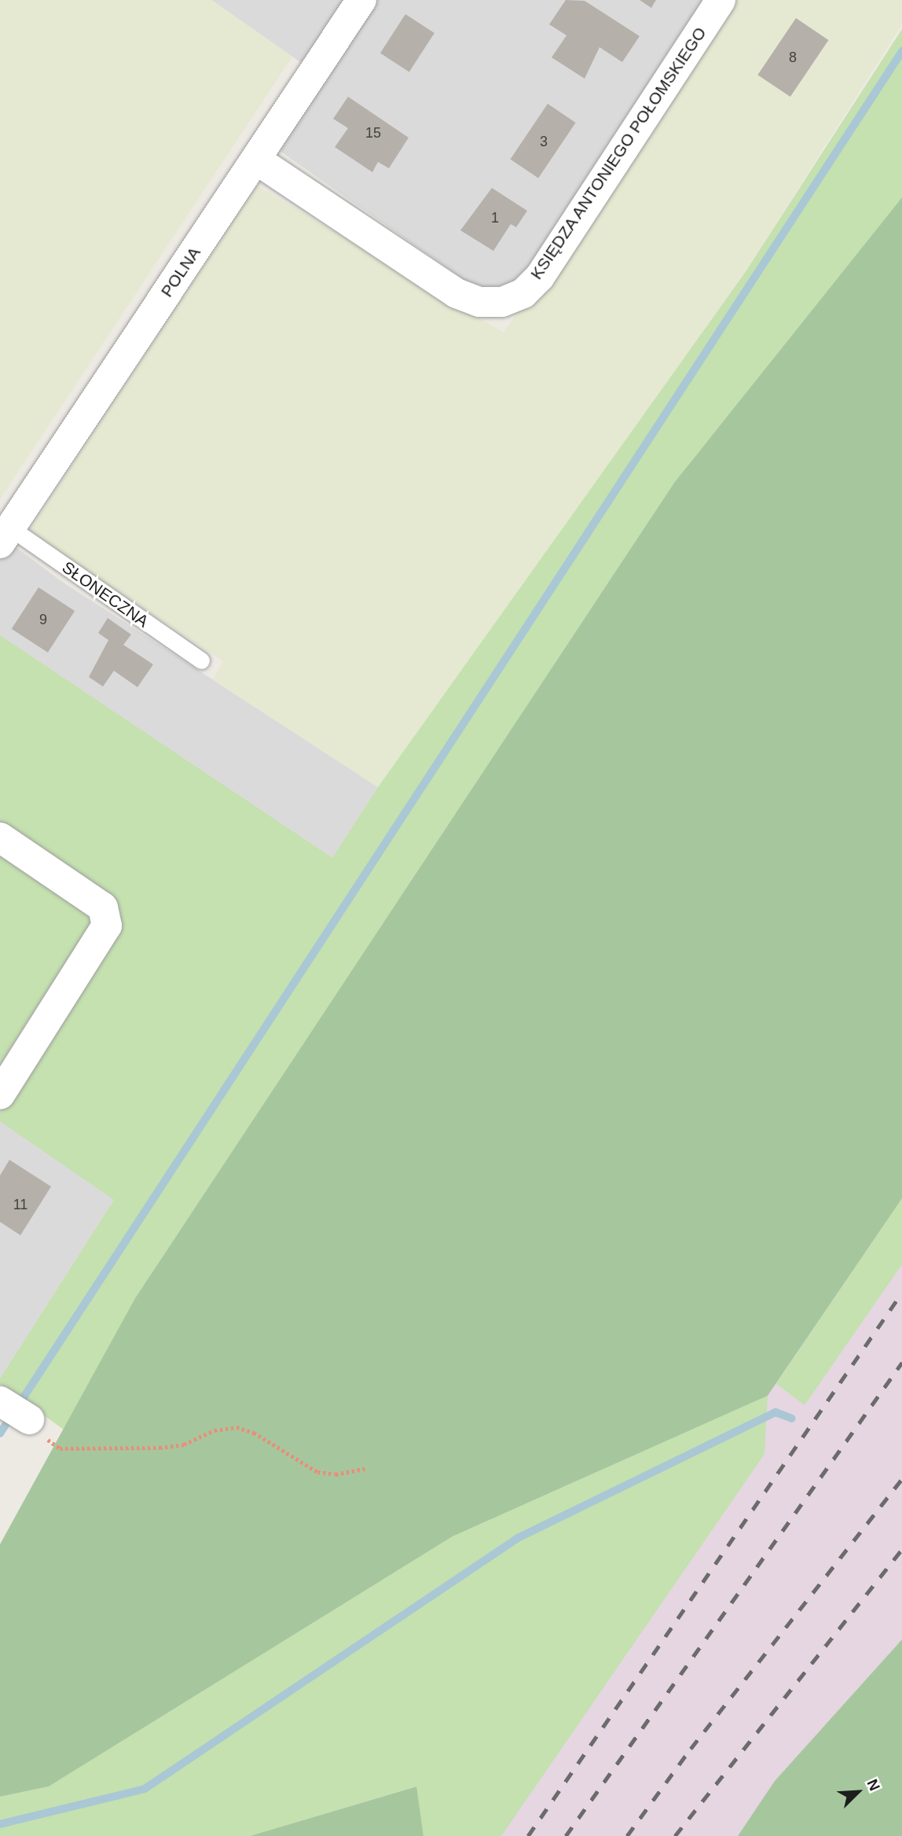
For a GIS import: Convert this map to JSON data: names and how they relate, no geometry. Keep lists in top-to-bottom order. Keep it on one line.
{"streets":{"street":["KSIĘDZA ANTONIEGO POŁOMSKIEGO","POLNA"],"lane":["SŁONECZNA"]},"crossings":[["KSIĘDZA ANTONIEGO POŁOMSKIEGO","POLNA"],["POLNA","SŁONECZNA"]],"house_numbers":["8","15","3","1","9","11"],"north":"top right"}
